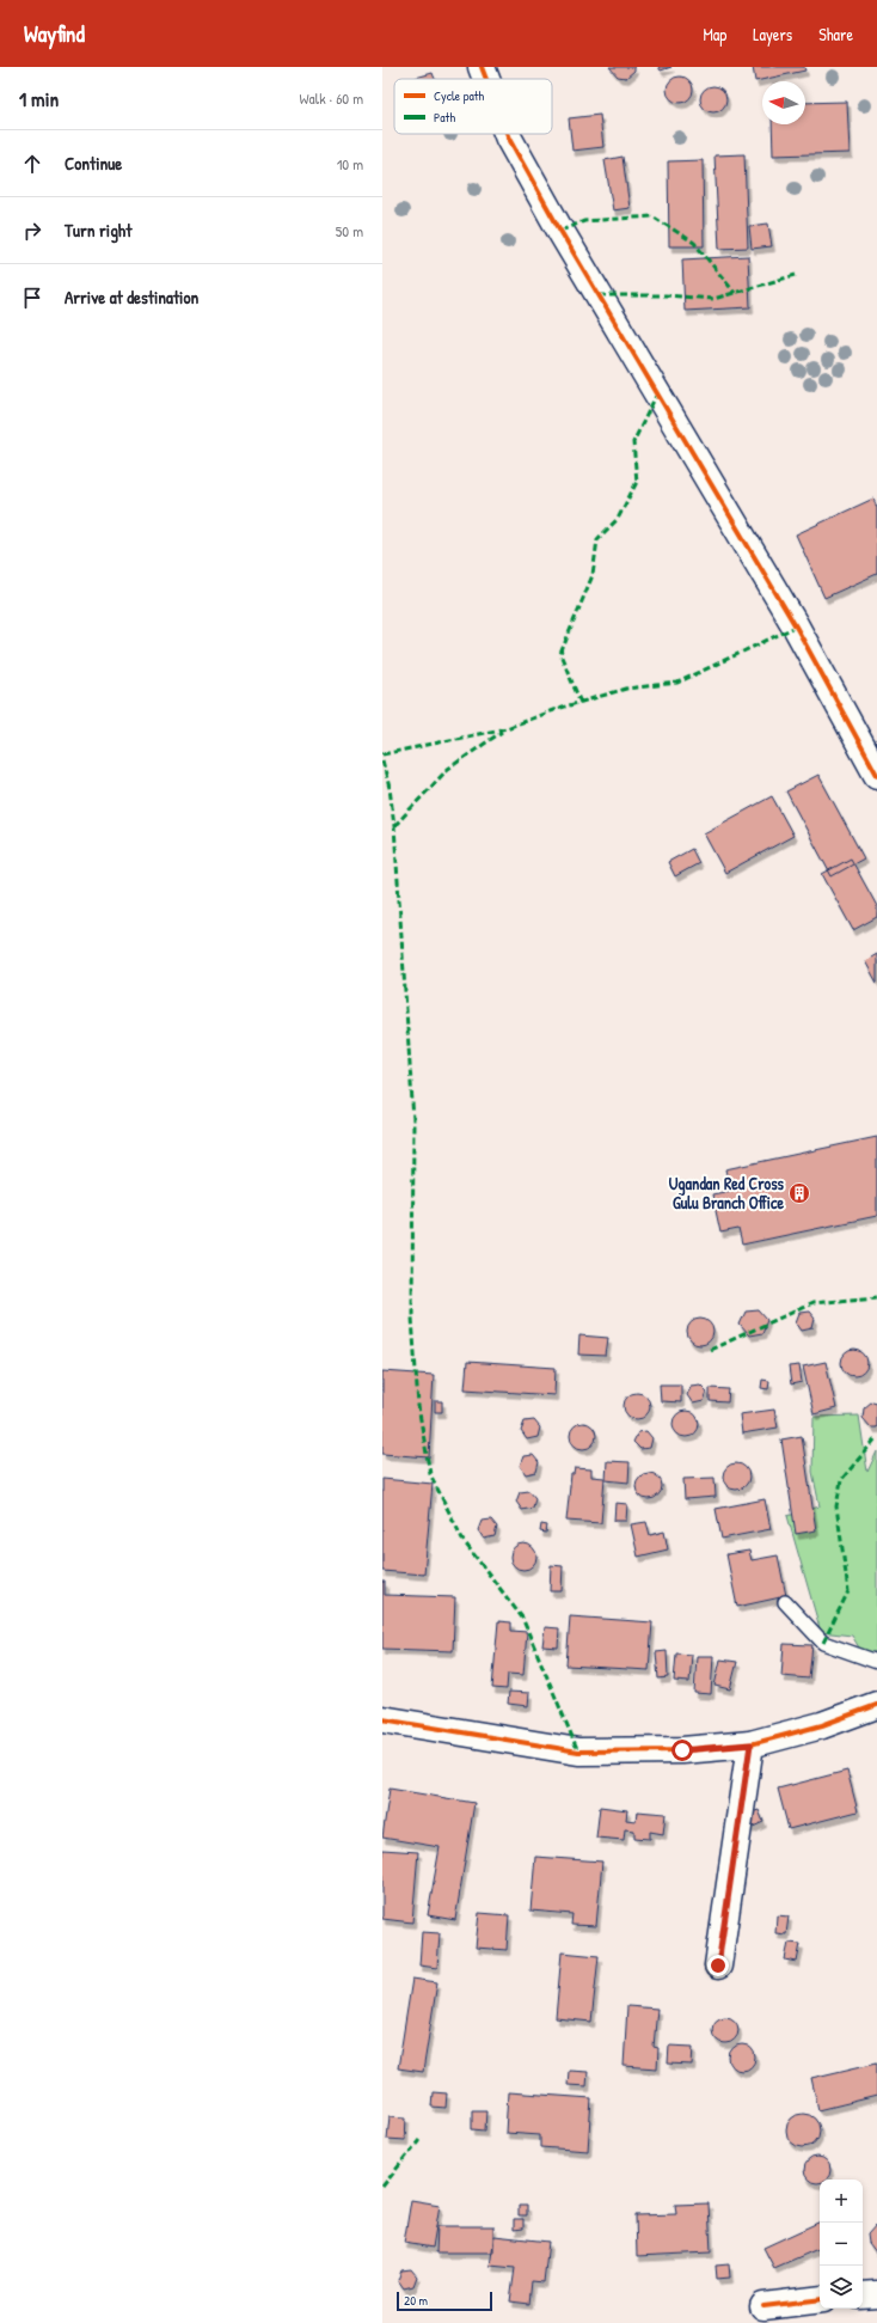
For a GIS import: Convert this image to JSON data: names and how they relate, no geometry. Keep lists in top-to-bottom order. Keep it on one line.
{"places":{"building":["Ugandan Red Cross Gulu Branch Office"]},"legend":["Cycle path","Path"],"scale_bar":"20 m","north":"left","page":{"header":"Wayfind","nav":["Map","Layers","Share"],"heading":["1 min","Walk · 60 m"],"list":[["Continue","10 m"],["Turn right","50 m"],"Arrive at destination"],"map_buttons":["+","−"],"scale":"20 m"}}
